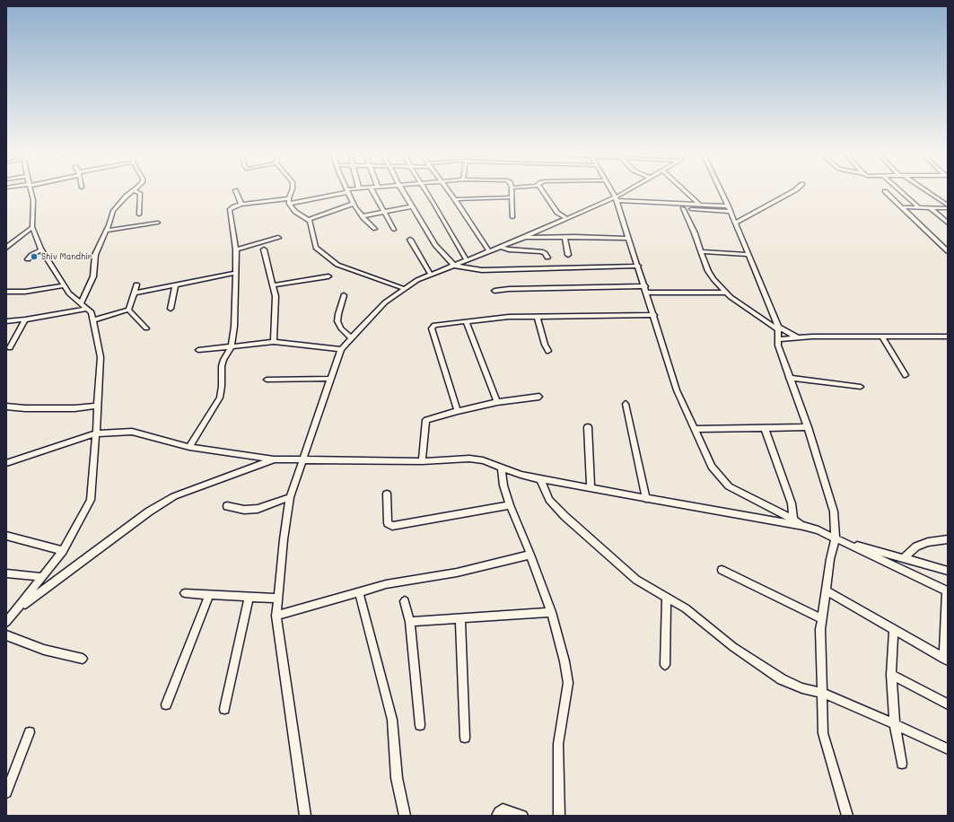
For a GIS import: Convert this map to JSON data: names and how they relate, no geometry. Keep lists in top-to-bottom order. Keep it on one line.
{"places":["Shiv Mandhir"]}
